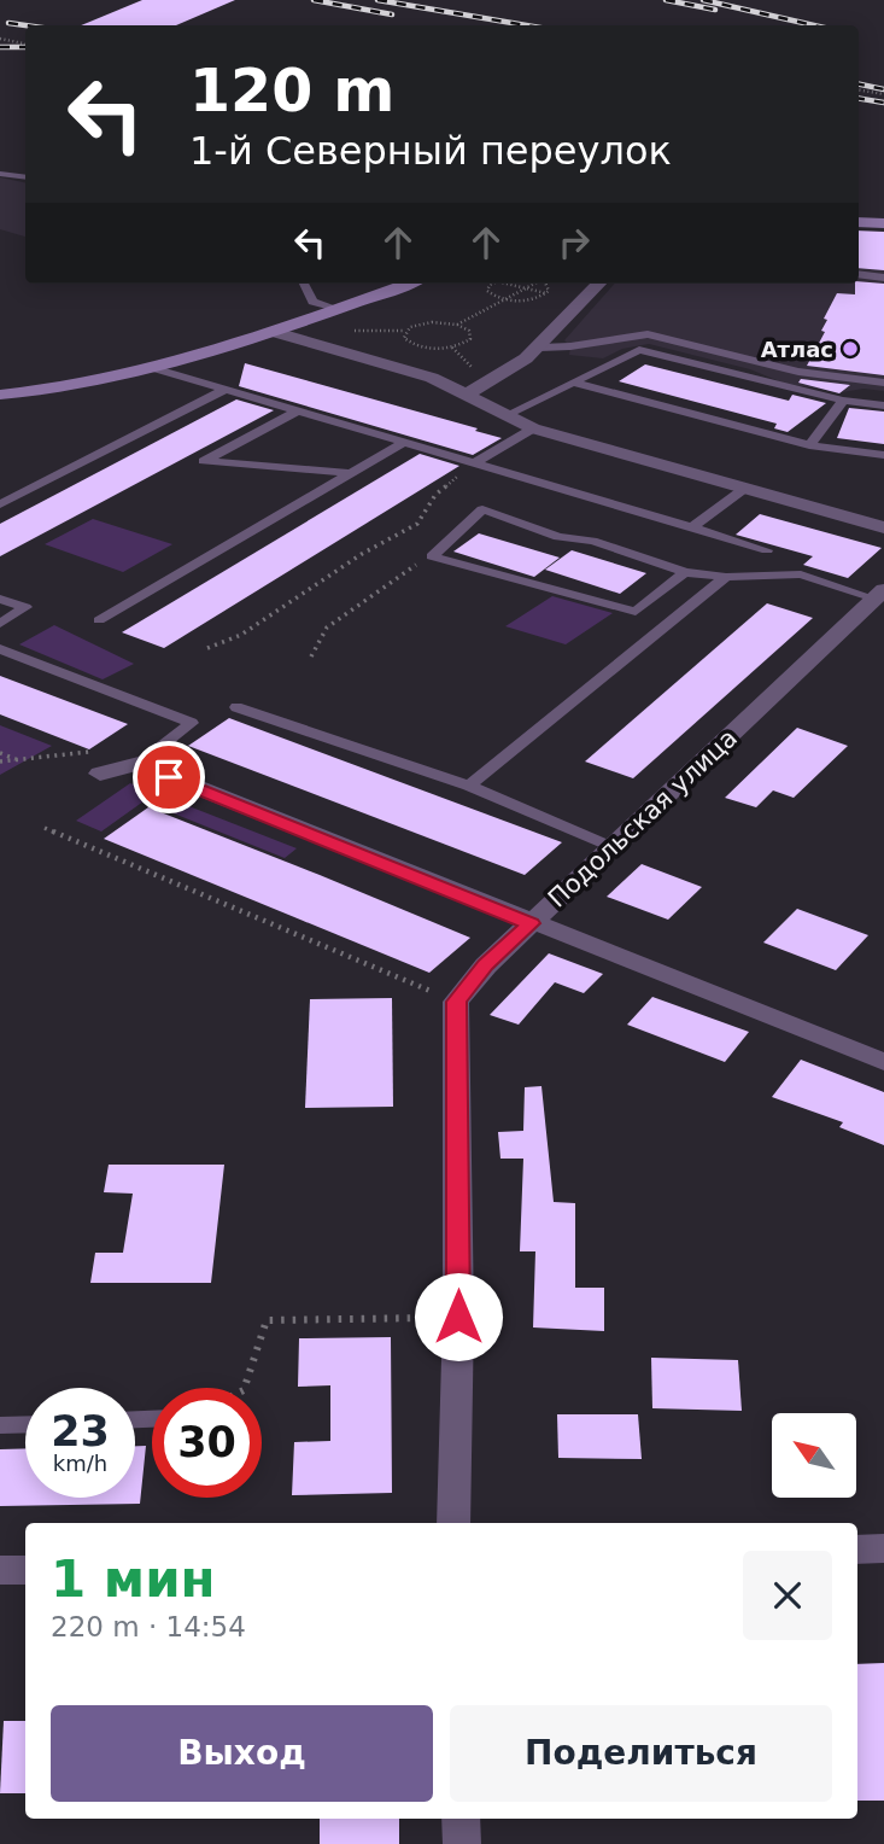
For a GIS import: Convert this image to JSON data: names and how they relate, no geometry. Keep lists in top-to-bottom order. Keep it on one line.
{"streets":{"street":["Подольская улица"]},"places":["Атлас"],"north":"top left","page":{"turn":["120 m","1-й Северный переулок"],"speed":"23 km/h","limit":"30","heading":["1 мин","220 m · 14:54"],"buttons":["Выход","Поделиться"]}}
